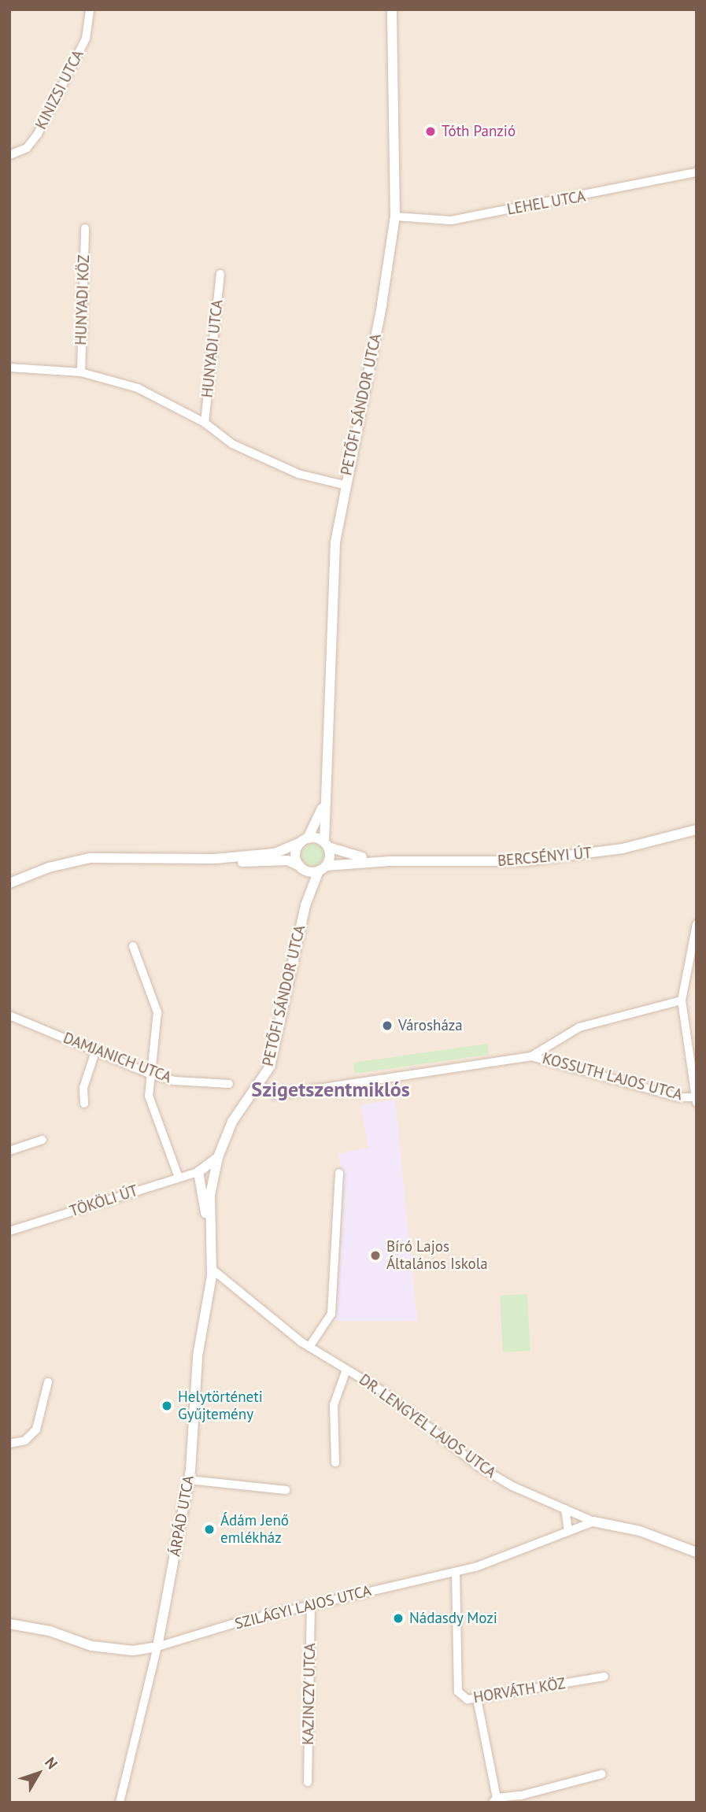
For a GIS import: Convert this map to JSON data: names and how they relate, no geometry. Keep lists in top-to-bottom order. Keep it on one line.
{"streets":{"street":["KINIZSI UTCA","LEHEL UTCA","HUNYADI KÖZ","HUNYADI UTCA","PETŐFI SÁNDOR UTCA","BERCSÉNYI ÚT","DAMJANICH UTCA","KOSSUTH LAJOS UTCA","TÖKÖLI ÚT","DR. LENGYEL LAJOS UTCA","ÁRPÁD UTCA","SZILÁGYI LAJOS UTCA","HORVÁTH KÖZ","KAZINCZY UTCA"]},"crossings":[["LEHEL UTCA","PETŐFI SÁNDOR UTCA"],["HUNYADI KÖZ","HUNYADI UTCA"],["HUNYADI UTCA","PETŐFI SÁNDOR UTCA"],["PETŐFI SÁNDOR UTCA","BERCSÉNYI ÚT"],["PETŐFI SÁNDOR UTCA","KOSSUTH LAJOS UTCA"],["PETŐFI SÁNDOR UTCA","ÁRPÁD UTCA"],["KOSSUTH LAJOS UTCA","ÁRPÁD UTCA"],["TÖKÖLI ÚT","ÁRPÁD UTCA"],["DR. LENGYEL LAJOS UTCA","ÁRPÁD UTCA"],["DR. LENGYEL LAJOS UTCA","SZILÁGYI LAJOS UTCA"],["ÁRPÁD UTCA","SZILÁGYI LAJOS UTCA"],["SZILÁGYI LAJOS UTCA","HORVÁTH KÖZ"],["SZILÁGYI LAJOS UTCA","KAZINCZY UTCA"]],"districts":["Szigetszentmiklós"],"places":["Tóth Panzió","Városháza","Bíró Lajos Általános Iskola","Helytörténeti Gyűjtemény","Ádám Jenő emlékház","Nádasdy Mozi"],"north":"top right"}
